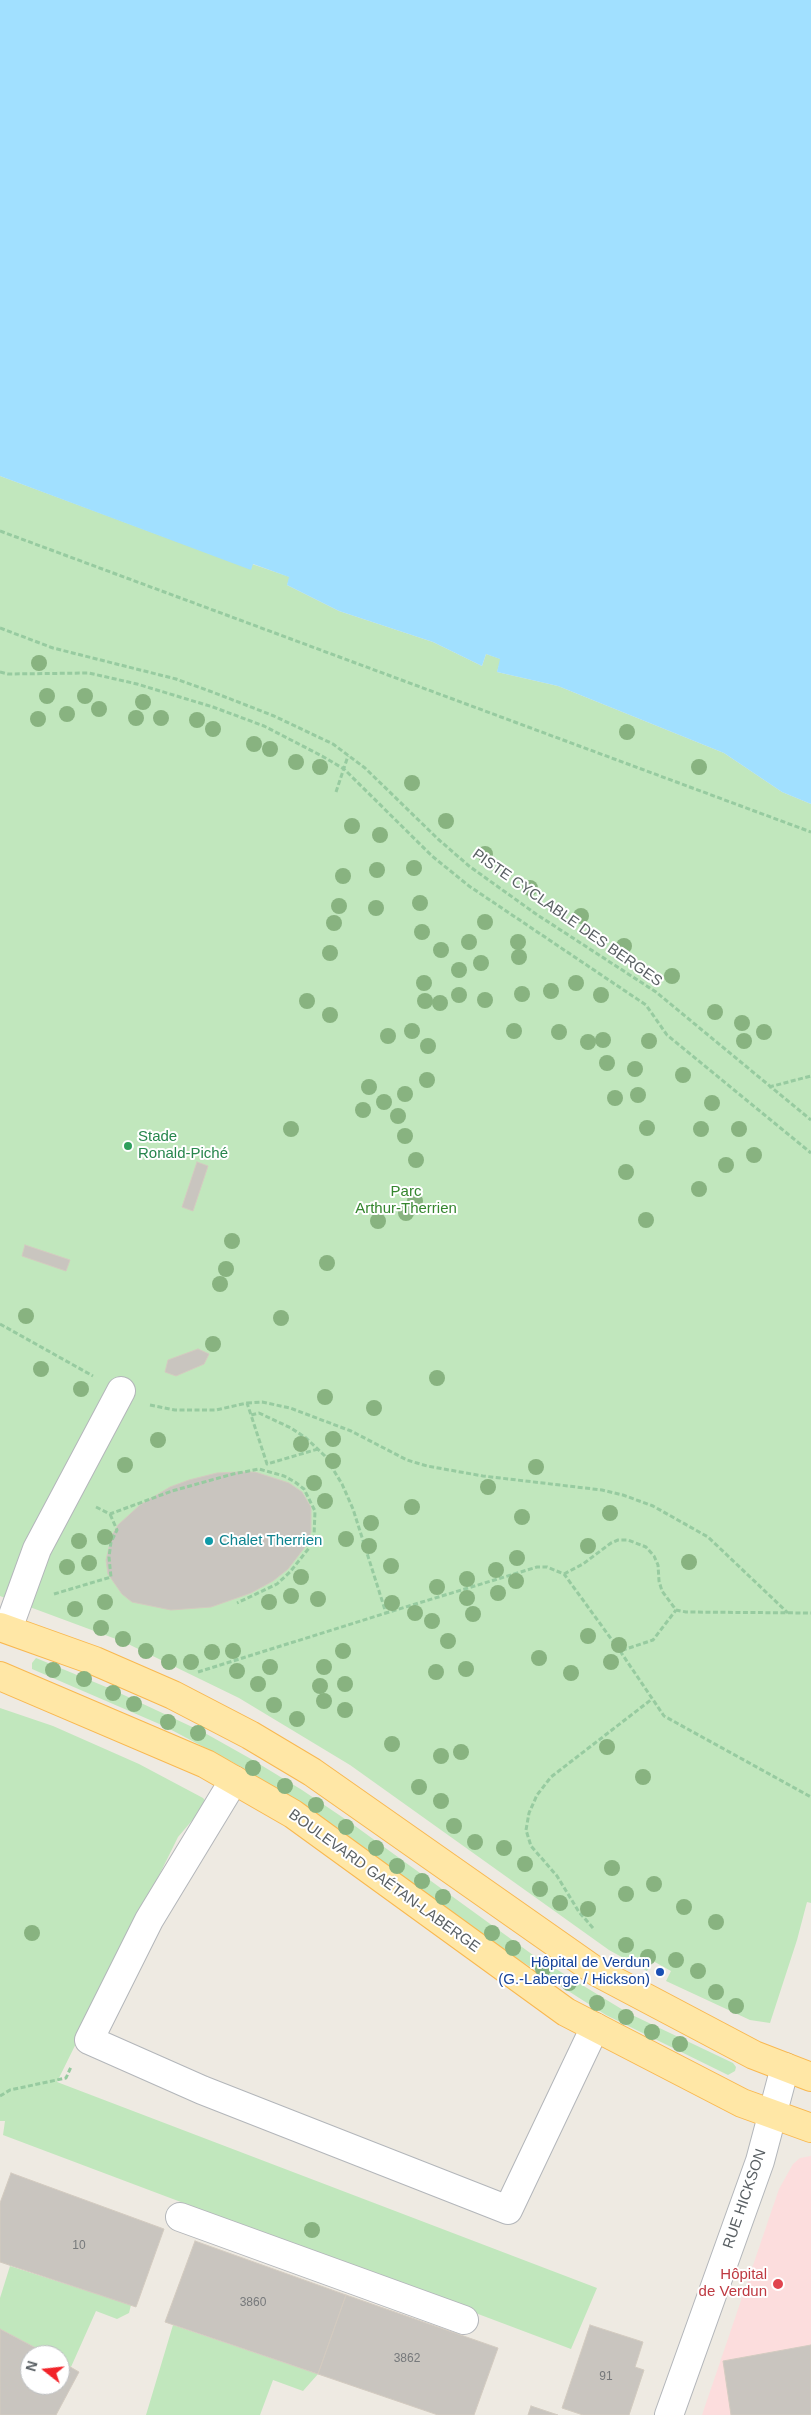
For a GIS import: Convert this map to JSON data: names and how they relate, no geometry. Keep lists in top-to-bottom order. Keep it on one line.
{"streets":{"main road":["BOULEVARD GAÉTAN-LABERGE"],"street":["RUE HICKSON"],"path":["PISTE CYCLABLE DES BERGES"]},"crossings":[["BOULEVARD GAÉTAN-LABERGE","RUE HICKSON"]],"parks":["Parc Arthur-Therrien"],"places":["Stade Ronald-Piché","Chalet Therrien","Hôpital de Verdun (G.-Laberge / Hickson)","Hôpital de Verdun"],"house_numbers":["10","3860","3862","91"],"north":"left"}
